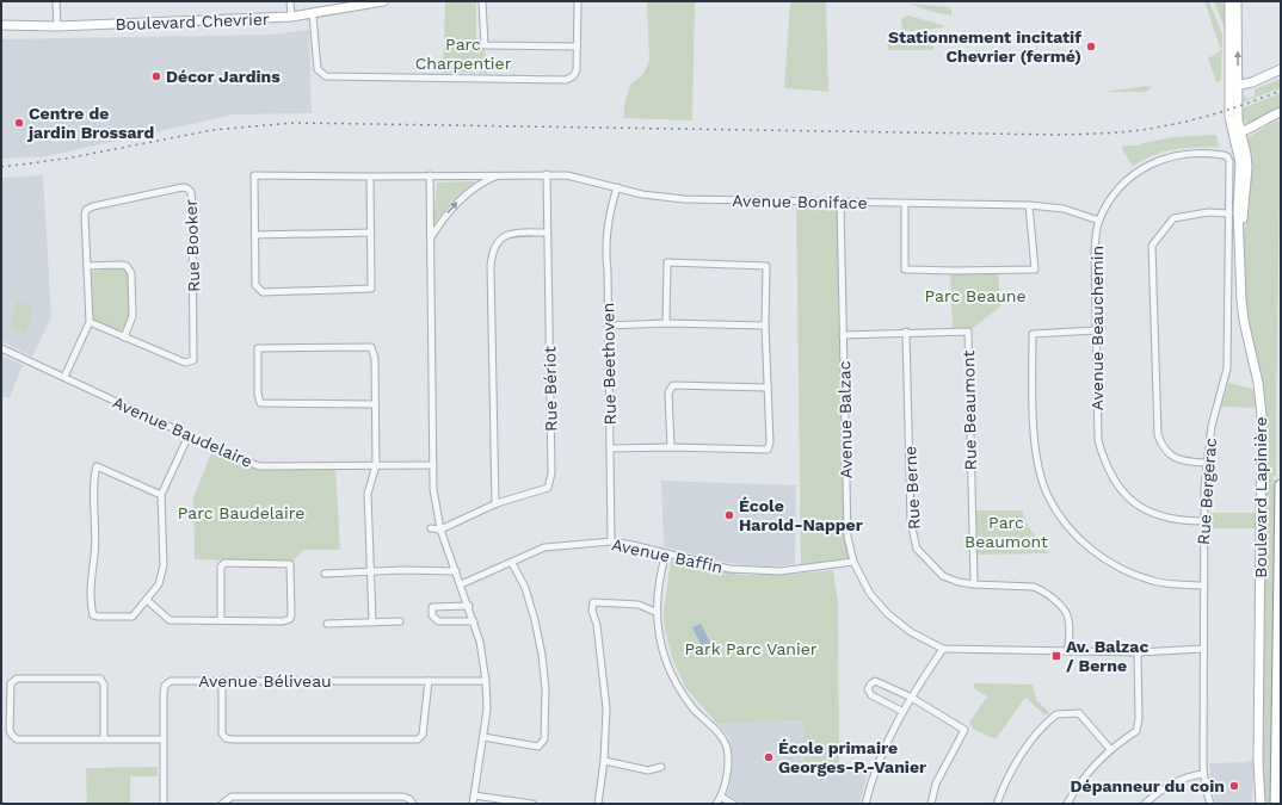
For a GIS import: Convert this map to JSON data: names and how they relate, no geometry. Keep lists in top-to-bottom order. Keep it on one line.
{"streets":{"main road":["Boulevard Chevrier","Boulevard Lapinière"],"street":["Avenue Boniface","Rue Booker","Avenue Beauchemin","Rue Beethoven","Rue Bériot","Rue Beaumont","Avenue Balzac","Avenue Baudelaire","Rue Berne","Rue Bergerac","Avenue Baffin","Avenue Béliveau"]},"crossings":[["Avenue Boniface","Avenue Beauchemin"],["Avenue Boniface","Rue Beethoven"],["Avenue Boniface","Rue Bériot"],["Avenue Boniface","Avenue Balzac"],["Rue Booker","Avenue Baudelaire"],["Avenue Beauchemin","Rue Bergerac"],["Rue Beethoven","Avenue Baffin"],["Rue Beaumont","Avenue Balzac"],["Rue Beaumont","Rue Berne"],["Avenue Balzac","Rue Berne"],["Avenue Balzac","Rue Bergerac"],["Avenue Balzac","Avenue Baffin"]],"parks":["Parc Charpentier","Parc Beaune","Parc Baudelaire","Parc Beaumont","Park Parc Vanier"],"places":{"other":["Stationnement incitatif Chevrier (fermé)","Décor Jardins","Centre de jardin Brossard","École Harold-Napper","École primaire Georges-P.-Vanier","Dépanneur du coin"],"transit":["Av. Balzac / Berne"]}}
